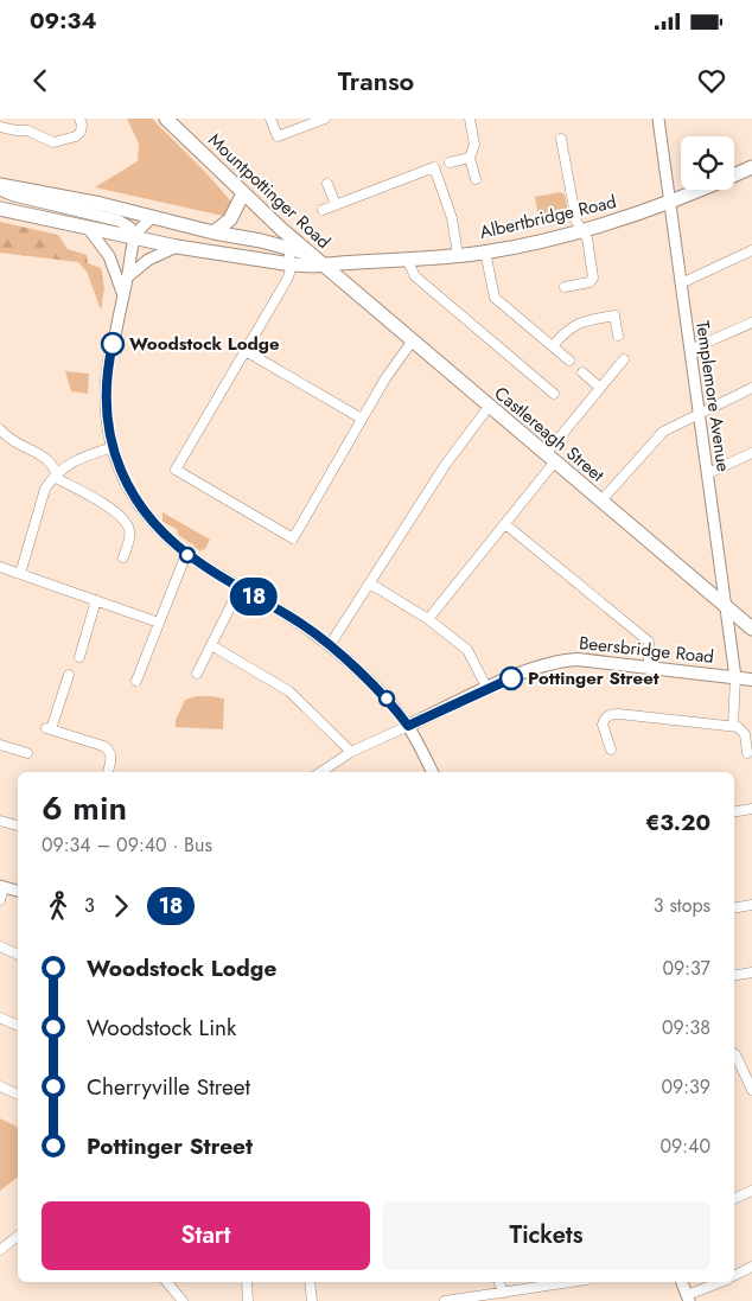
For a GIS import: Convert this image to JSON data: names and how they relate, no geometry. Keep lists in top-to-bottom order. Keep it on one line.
{"streets":{"main road":["Mountpottinger Road","Albertbridge Road","Castlereagh Street","Beersbridge Road"],"street":["Templemore Avenue"]},"crossings":[["Mountpottinger Road","Albertbridge Road"],["Mountpottinger Road","Castlereagh Street"],["Albertbridge Road","Templemore Avenue"],["Albertbridge Road","Castlereagh Street"],["Templemore Avenue","Castlereagh Street"],["Templemore Avenue","Beersbridge Road"]],"places":["Woodstock Lodge","Pottinger Street"],"lines":["bus line 18"],"page":{"status":"09:34","header":"Transo","on_map":"18","heading":["6 min","09:34 – 09:40 · Bus","€3.20"],"legs":["3","18","3 stops"],"list":[{"name":"Woodstock Lodge","value":"09:37"},{"name":"Woodstock Link","value":"09:38"},{"name":"Cherryville Street","value":"09:39"},{"name":"Pottinger Street","value":"09:40"}],"buttons":["Start","Tickets"]}}
